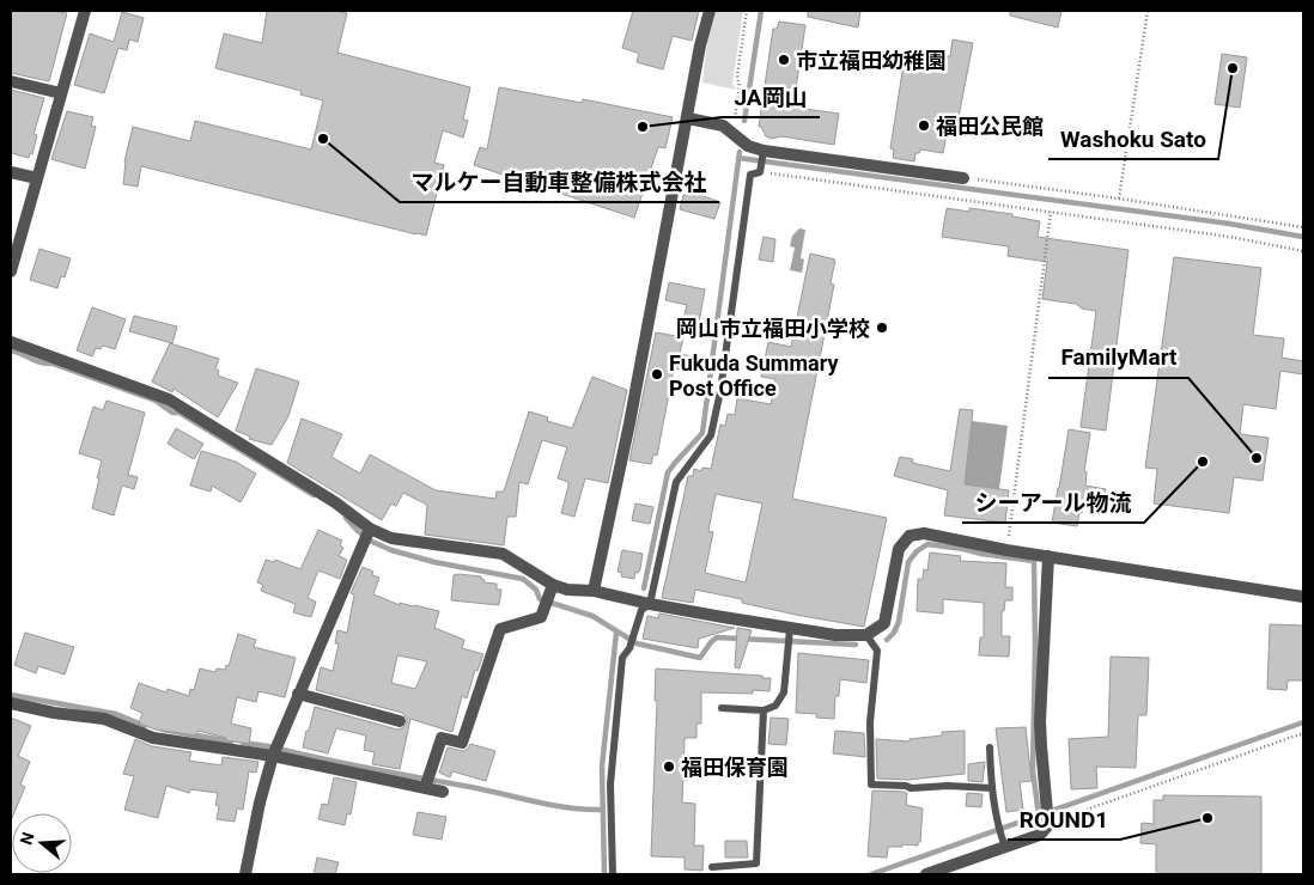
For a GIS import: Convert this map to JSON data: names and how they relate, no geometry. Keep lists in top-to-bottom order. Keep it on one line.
{"places":["市立福田幼稚園","Washoku Sato","福田公民館","JA岡山","マルケー自動車整備株式会社","岡山市立福田小学校","Fukuda Summary Post Office","FamilyMart","シーアール物流","福田保育園","ROUND1"],"north":"left"}
